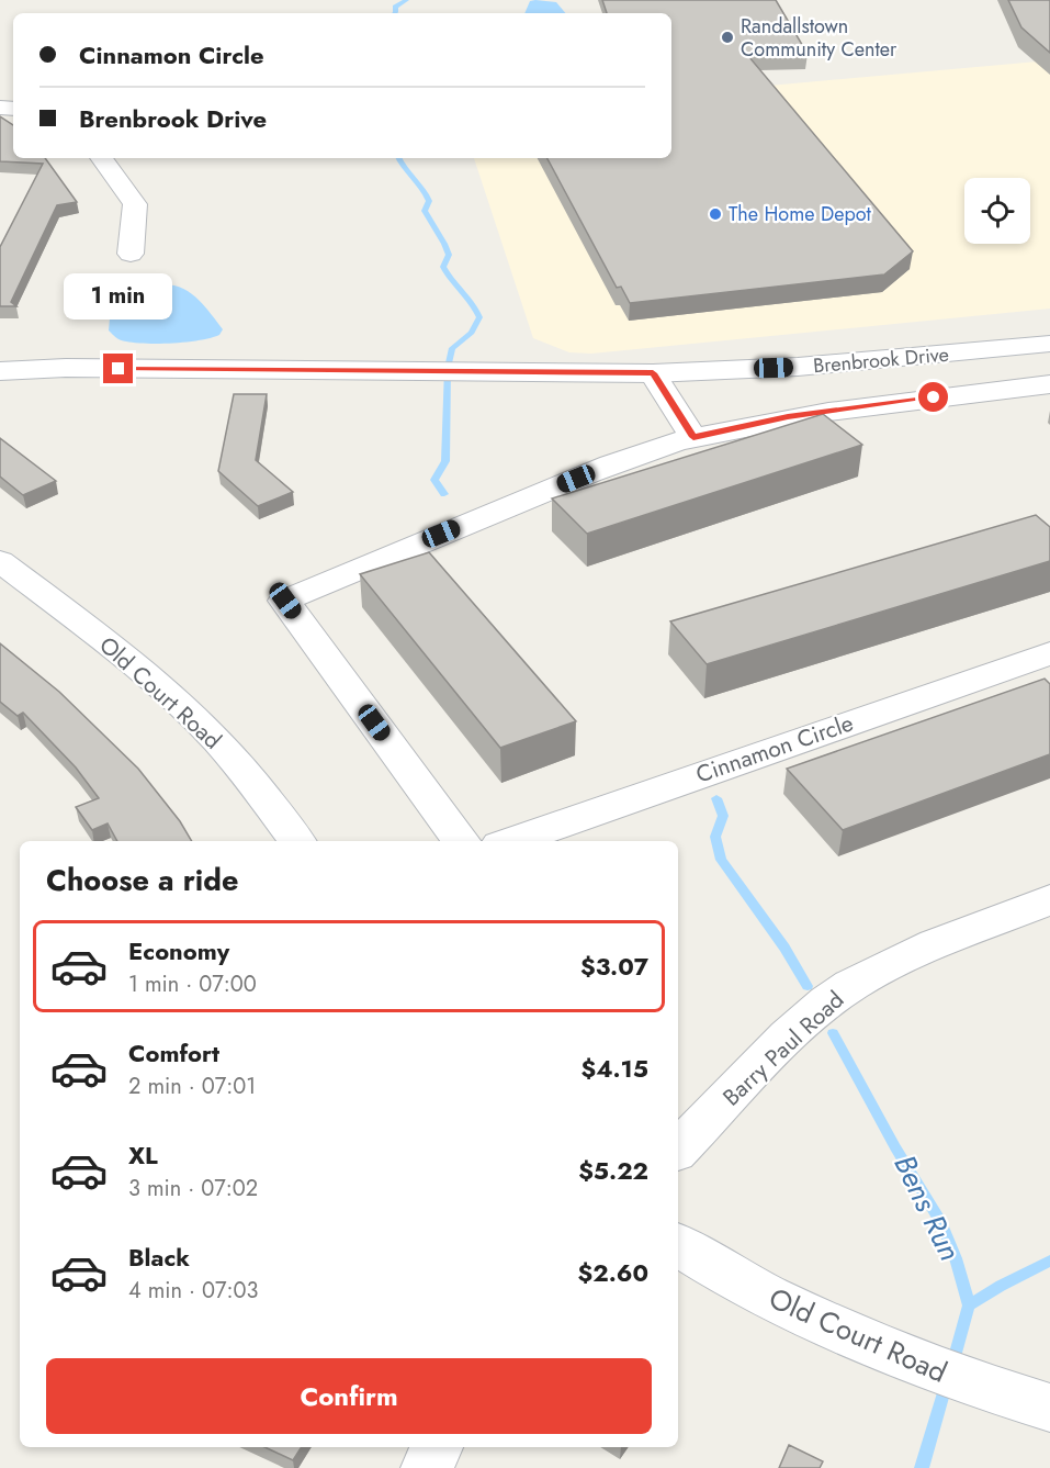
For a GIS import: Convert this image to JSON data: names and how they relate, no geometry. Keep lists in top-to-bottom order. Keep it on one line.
{"streets":{"street":["Brenbrook Drive","Old Court Road","Cinnamon Circle","Barry Paul Road"]},"water":["Bens Run"],"places":["Randallstown Community Center","The Home Depot"],"page":{"banner":["Cinnamon Circle","Brenbrook Drive"],"bubble":"1 min","heading":"Choose a ride","list":[{"name":"Economy","note":"1 min · 07:00","value":"$3.07"},{"name":"Comfort","note":"2 min · 07:01","value":"$4.15"},{"name":"XL","note":"3 min · 07:02","value":"$5.22"},{"name":"Black","note":"4 min · 07:03","value":"$2.60"}],"buttons":"Confirm"}}
